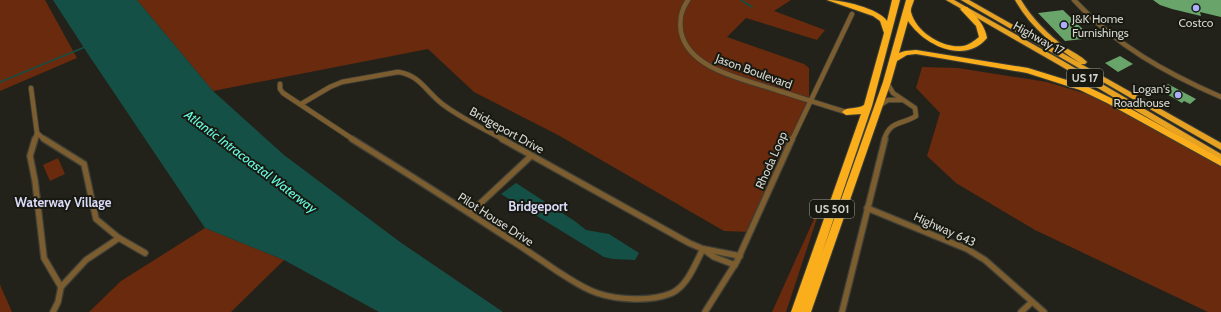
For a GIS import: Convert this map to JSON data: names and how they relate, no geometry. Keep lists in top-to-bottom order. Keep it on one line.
{"streets":{"highway":["Highway 17","US 17","US 501"],"street":["Jason Boulevard","Bridgeport Drive","Rhoda Loop","Pilot House Drive","Highway 643"]},"crossings":[["Jason Boulevard","Rhoda Loop"],["Bridgeport Drive","Rhoda Loop"],["Bridgeport Drive","Pilot House Drive"]],"districts":["Waterway Village","Bridgeport"],"water":["Atlantic Intracoastal Waterway"],"places":["Costco","J&K Home Furnishings","Logan's Roadhouse"]}
